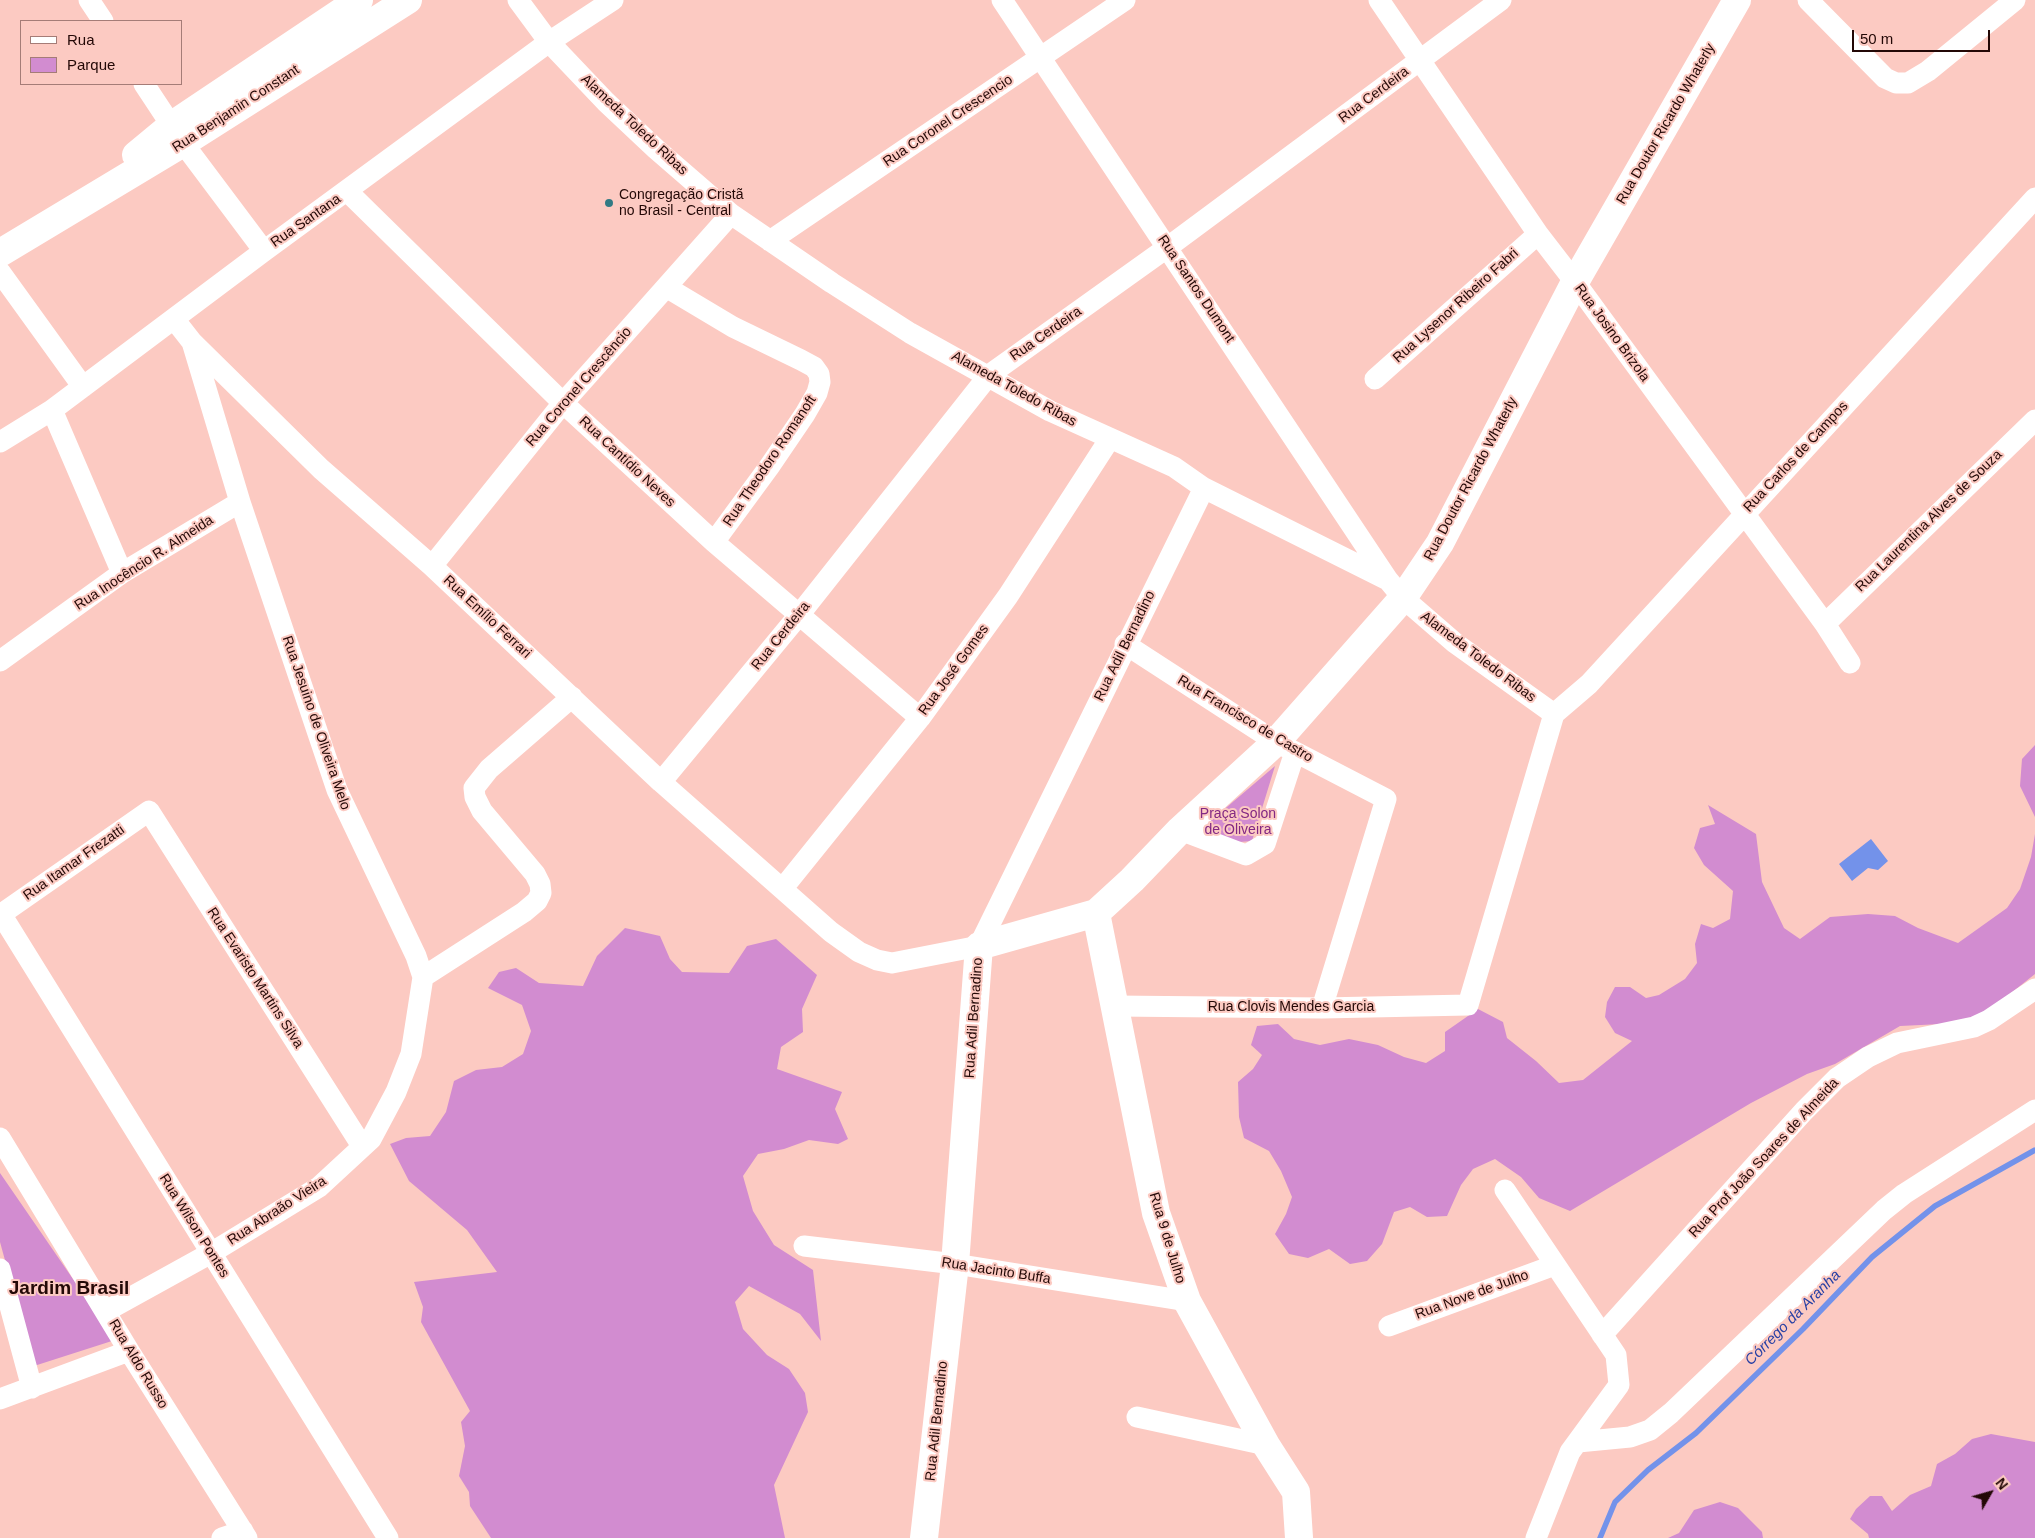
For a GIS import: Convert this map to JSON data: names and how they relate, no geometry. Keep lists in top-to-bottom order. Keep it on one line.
{"streets":{"main road":["Rua Benjamin Constant","Rua Doutor Ricardo Whaterly","Rua Adil Bernadino","Rua 9 de Julho"],"street":["Rua Cerdeira","Rua Coronel Crescencio","Alameda Toledo Ribas","Rua Santana","Rua Santos Dumont","Rua Lysenor Ribeiro Fabri","Rua Josino Brizola","Rua Coronel Crescêncio","Rua Carlos de Campos","Rua Theodoro Romanoft","Rua Cantídio Neves","Rua Laurentina Alves de Souza","Rua Inocêncio R. Almeida","Rua Emílio Ferrari","Rua José Gomes","Rua Francisco de Castro","Rua Jesuino de Oliveira Melo","Rua Itamar Frezatti","Rua Evaristo Martins Silva","Rua Clovis Mendes Garcia","Rua Prof João Soares de Almeida","Rua Abraão Vieira","Rua Wilson Pontes","Rua Jacinto Buffa","Rua Nove de Julho","Rua Aldo Russo"]},"crossings":[["Rua Cerdeira","Alameda Toledo Ribas"],["Rua Cerdeira","Rua Santos Dumont"],["Rua Cerdeira","Rua Josino Brizola"],["Rua Cerdeira","Rua Cantídio Neves"],["Rua Cerdeira","Rua Emílio Ferrari"],["Rua Coronel Crescencio","Alameda Toledo Ribas"],["Rua Coronel Crescencio","Rua Santos Dumont"],["Rua Doutor Ricardo Whaterly","Alameda Toledo Ribas"],["Rua Doutor Ricardo Whaterly","Rua Santos Dumont"],["Rua Doutor Ricardo Whaterly","Rua Josino Brizola"],["Rua Doutor Ricardo Whaterly","Rua Francisco de Castro"],["Rua Doutor Ricardo Whaterly","Rua 9 de Julho"],["Alameda Toledo Ribas","Rua Santana"],["Alameda Toledo Ribas","Rua Santos Dumont"],["Alameda Toledo Ribas","Rua Coronel Crescêncio"],["Alameda Toledo Ribas","Rua Carlos de Campos"],["Alameda Toledo Ribas","Rua Adil Bernadino"],["Alameda Toledo Ribas","Rua José Gomes"],["Alameda Toledo Ribas","Rua Clovis Mendes Garcia"],["Rua Santana","Rua Cantídio Neves"],["Rua Santana","Rua Jesuino de Oliveira Melo"],["Rua Lysenor Ribeiro Fabri","Rua Josino Brizola"],["Rua Josino Brizola","Rua Carlos de Campos"],["Rua Josino Brizola","Rua Laurentina Alves de Souza"],["Rua Coronel Crescêncio","Rua Theodoro Romanoft"],["Rua Coronel Crescêncio","Rua Cantídio Neves"],["Rua Coronel Crescêncio","Rua Emílio Ferrari"],["Rua Carlos de Campos","Rua Clovis Mendes Garcia"],["Rua Theodoro Romanoft","Rua Cantídio Neves"],["Rua Cantídio Neves","Rua José Gomes"],["Rua Inocêncio R. Almeida","Rua Jesuino de Oliveira Melo"],["Rua Emílio Ferrari","Rua Adil Bernadino"],["Rua Emílio Ferrari","Rua José Gomes"],["Rua Emílio Ferrari","Rua Jesuino de Oliveira Melo"],["Rua Adil Bernadino","Rua Francisco de Castro"],["Rua Adil Bernadino","Rua Jacinto Buffa"],["Rua Francisco de Castro","Rua Clovis Mendes Garcia"],["Rua Jesuino de Oliveira Melo","Rua Evaristo Martins Silva"],["Rua Jesuino de Oliveira Melo","Rua Abraão Vieira"],["Rua Itamar Frezatti","Rua Evaristo Martins Silva"],["Rua Itamar Frezatti","Rua Wilson Pontes"],["Rua Evaristo Martins Silva","Rua Abraão Vieira"],["Rua Clovis Mendes Garcia","Rua 9 de Julho"],["Rua Abraão Vieira","Rua Wilson Pontes"],["Rua Abraão Vieira","Rua Aldo Russo"],["Rua 9 de Julho","Rua Jacinto Buffa"]],"districts":["Jardim Brasil"],"water":["Córrego da Aranha"],"parks":["Praça Solon de Oliveira"],"places":["Congregação Cristã no Brasil - Central"],"legend":["Rua","Parque"],"scale_bar":"50 m","north":"top right"}
